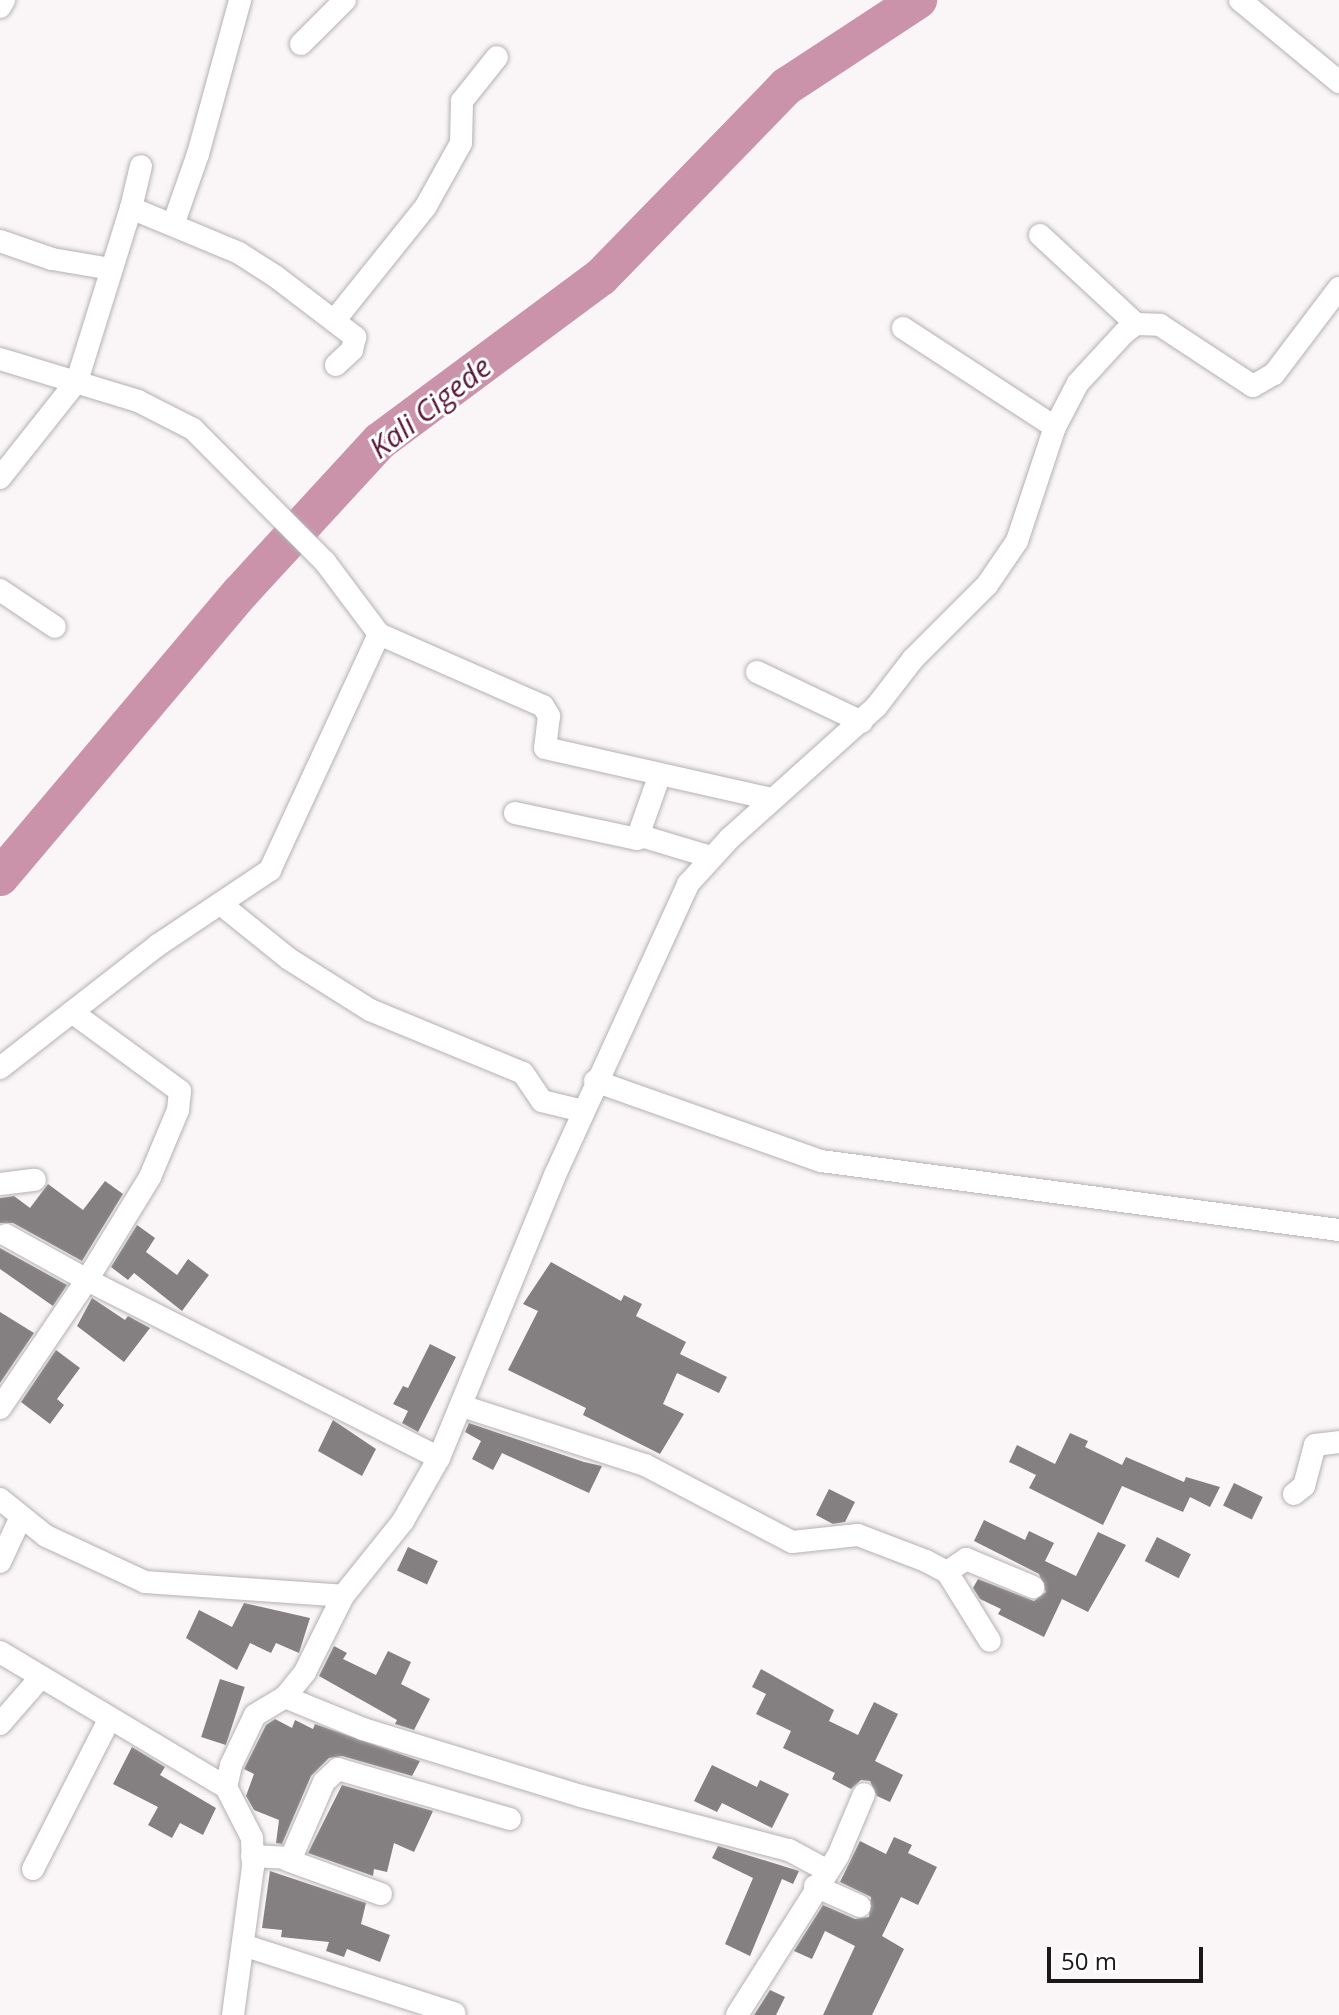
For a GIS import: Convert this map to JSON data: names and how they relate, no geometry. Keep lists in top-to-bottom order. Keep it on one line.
{"water":["Kali Cigede"],"scale_bar":"50 m"}
